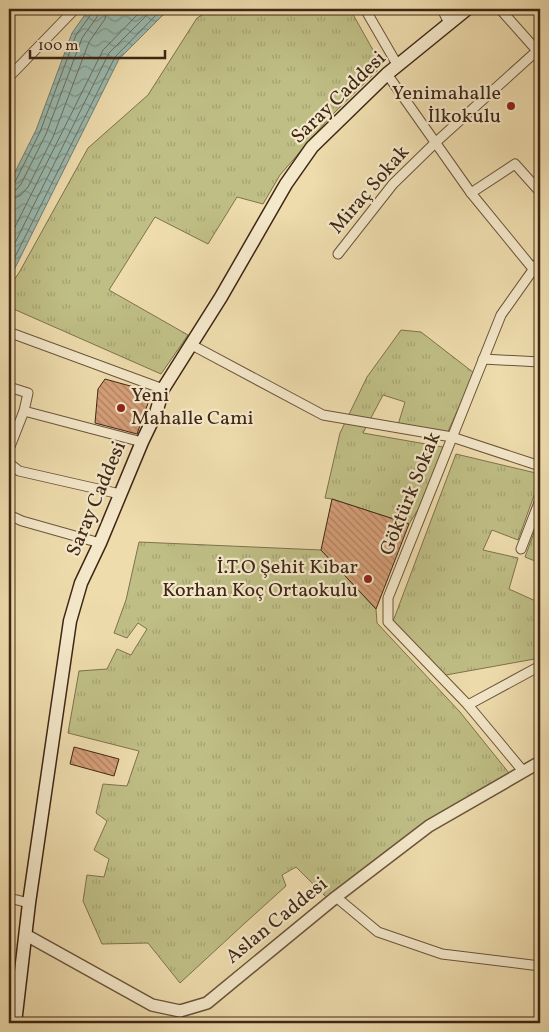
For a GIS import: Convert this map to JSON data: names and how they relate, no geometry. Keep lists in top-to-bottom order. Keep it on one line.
{"streets":{"main road":["Saray Caddesi"],"street":["Miraç Sokak","Göktürk Sokak","Aslan Caddesi"]},"crossings":[["Saray Caddesi","Aslan Caddesi"],["Göktürk Sokak","Aslan Caddesi"]],"places":["Yenimahalle İlkokulu","Yeni Mahalle Cami","İ.T.O Şehit Kibar Korhan Koç Ortaokulu"],"scale_bar":"100 m"}
